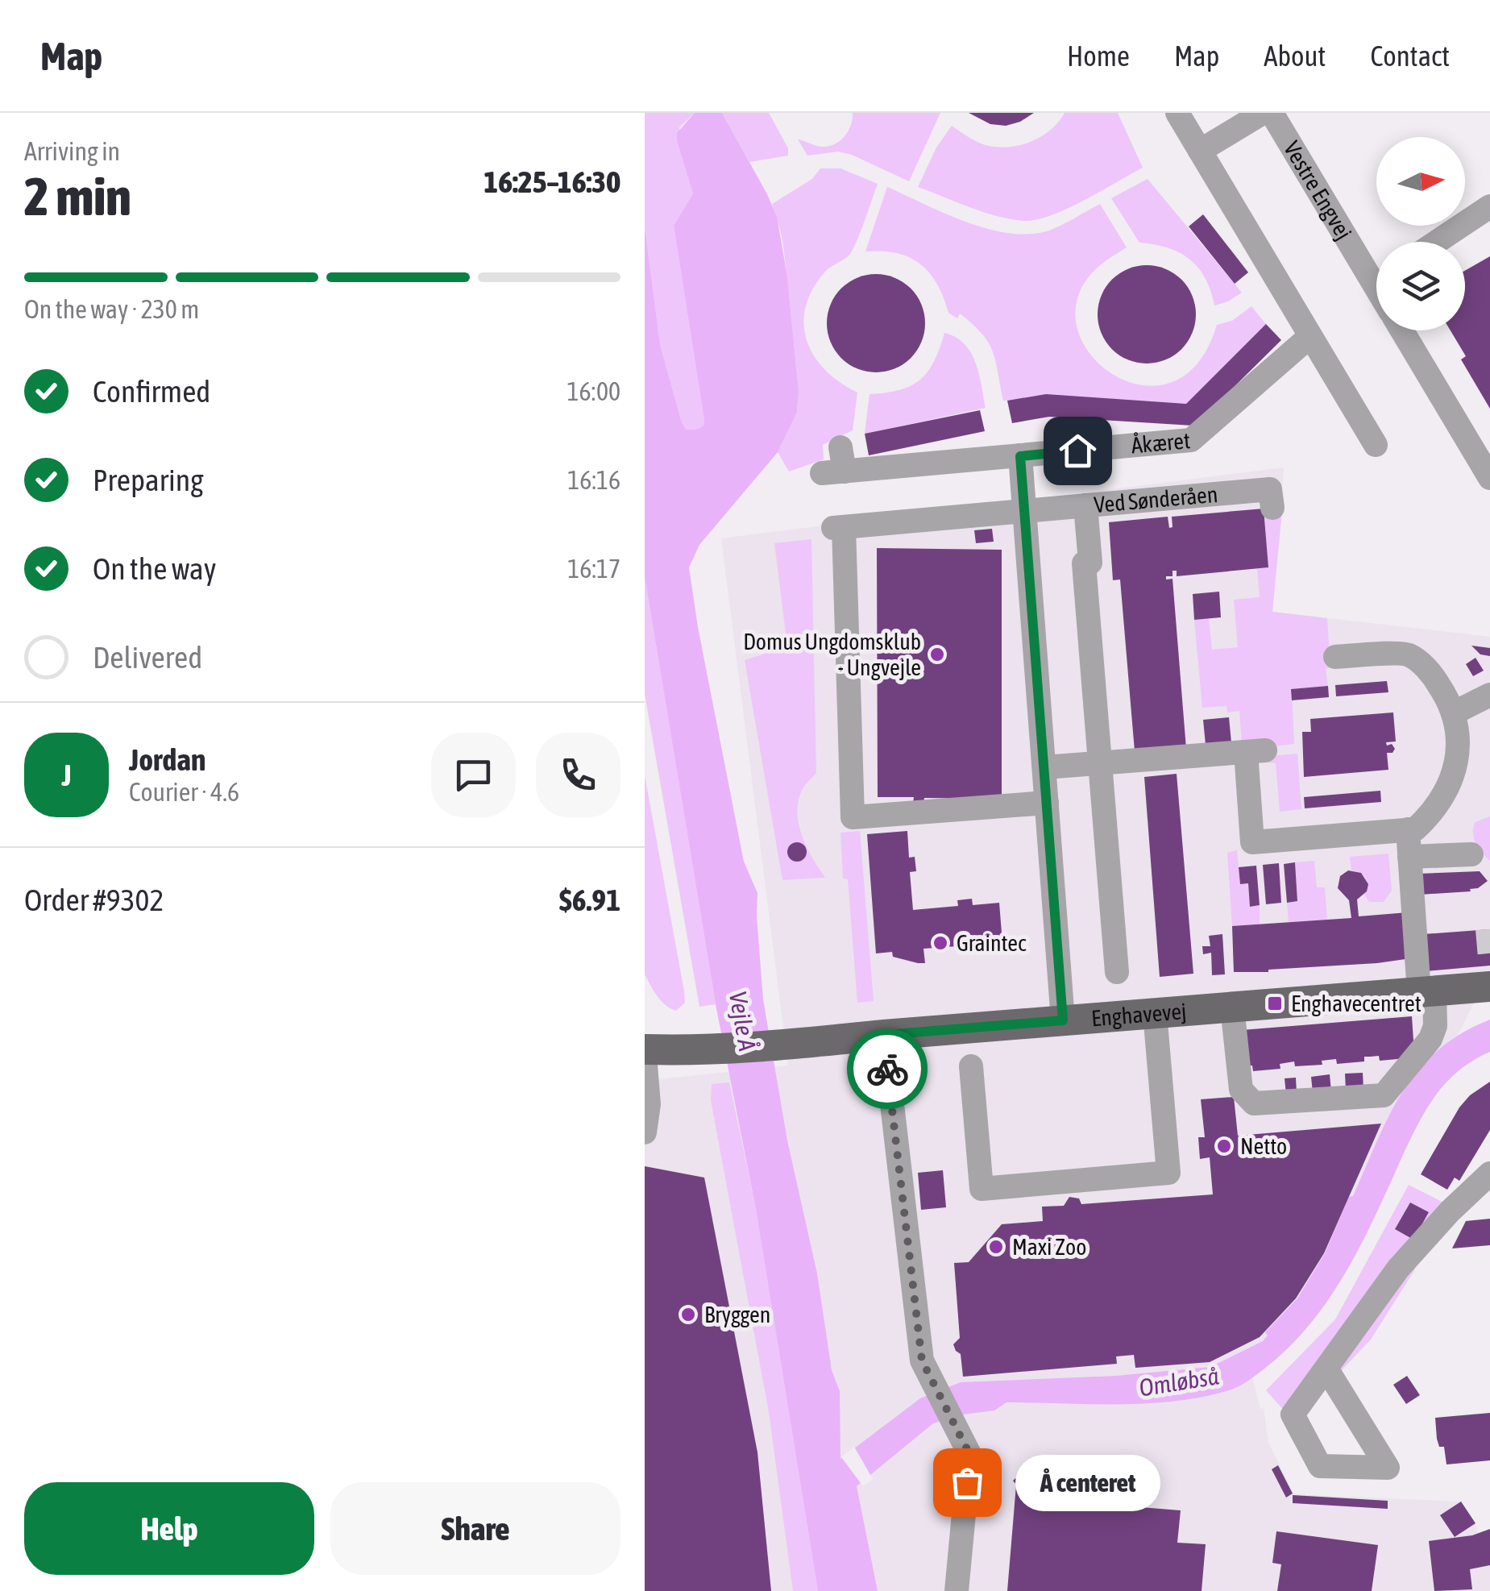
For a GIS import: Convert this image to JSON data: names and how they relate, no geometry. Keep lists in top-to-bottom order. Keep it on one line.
{"streets":{"main road":["Enghavevej"],"street":["Vestre Engvej","Åkæret","Ved Sønderåen"]},"water":["Vejle Å","Omløbså"],"places":{"other":["Domus Ungdomsklub - Ungvejle","Graintec","Netto","Maxi Zoo","Bryggen","Å centeret"],"transit":["Enghavecentret"]},"north":"right","page":{"header":"Map","nav":["Home","Map","About","Contact"],"heading":["2 min","Arriving in","16:25–16:30"],"panel":["Jordan","Courier · 4.6","Order #9302","$6.91"],"bar":"On the way · 230 m","list":[["Confirmed","16:00"],["Preparing","16:16"],["On the way","16:17"],"Delivered"],"round":"J","bubble":"Å centeret","buttons":["Help","Share"]}}
